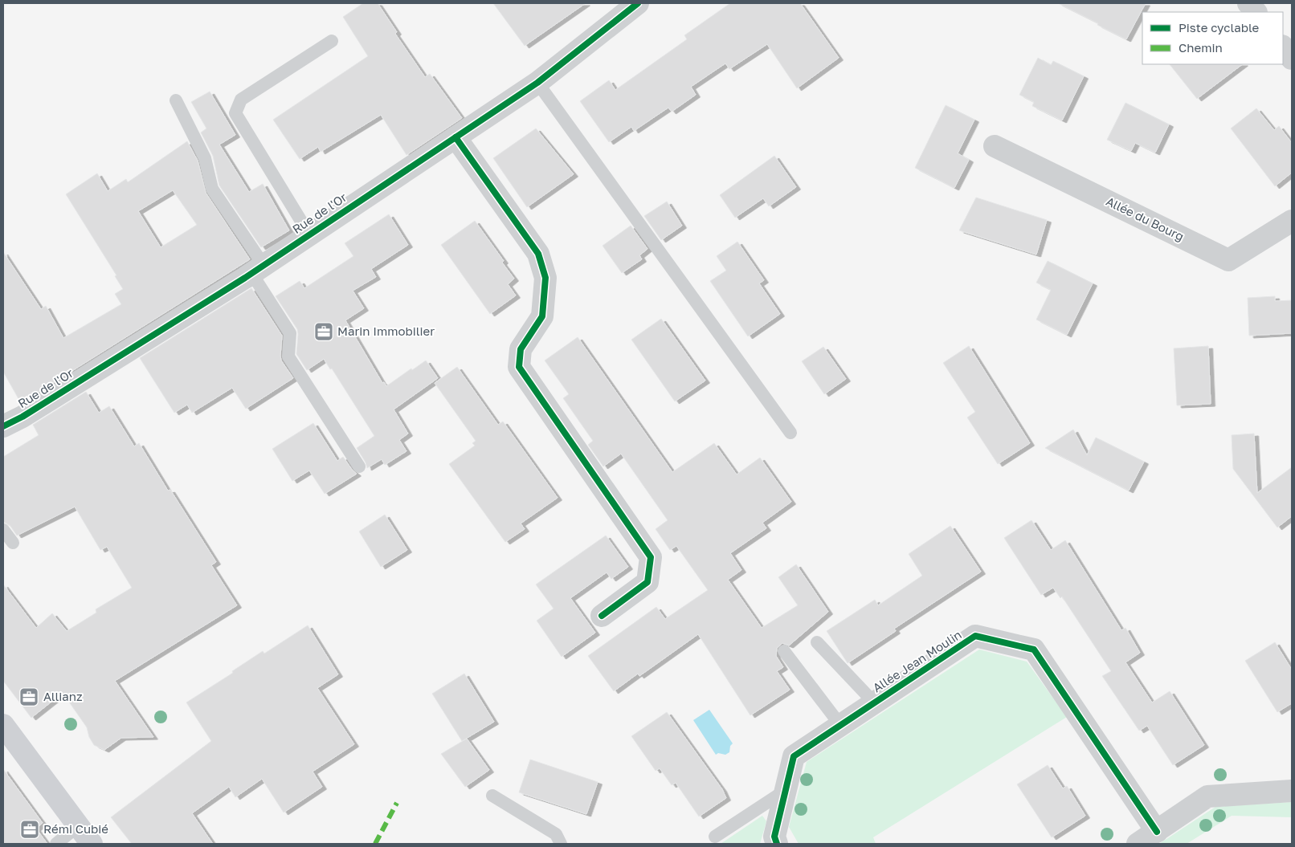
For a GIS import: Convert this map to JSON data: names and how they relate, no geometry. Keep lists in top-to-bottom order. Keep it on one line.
{"streets":{"street":["Rue de l'Or","Allée du Bourg","Allée Jean Moulin"]},"places":{"office":["Marin Immobilier","Allianz","Rémi Cubié"]},"legend":["Piste cyclable","Chemin"]}
